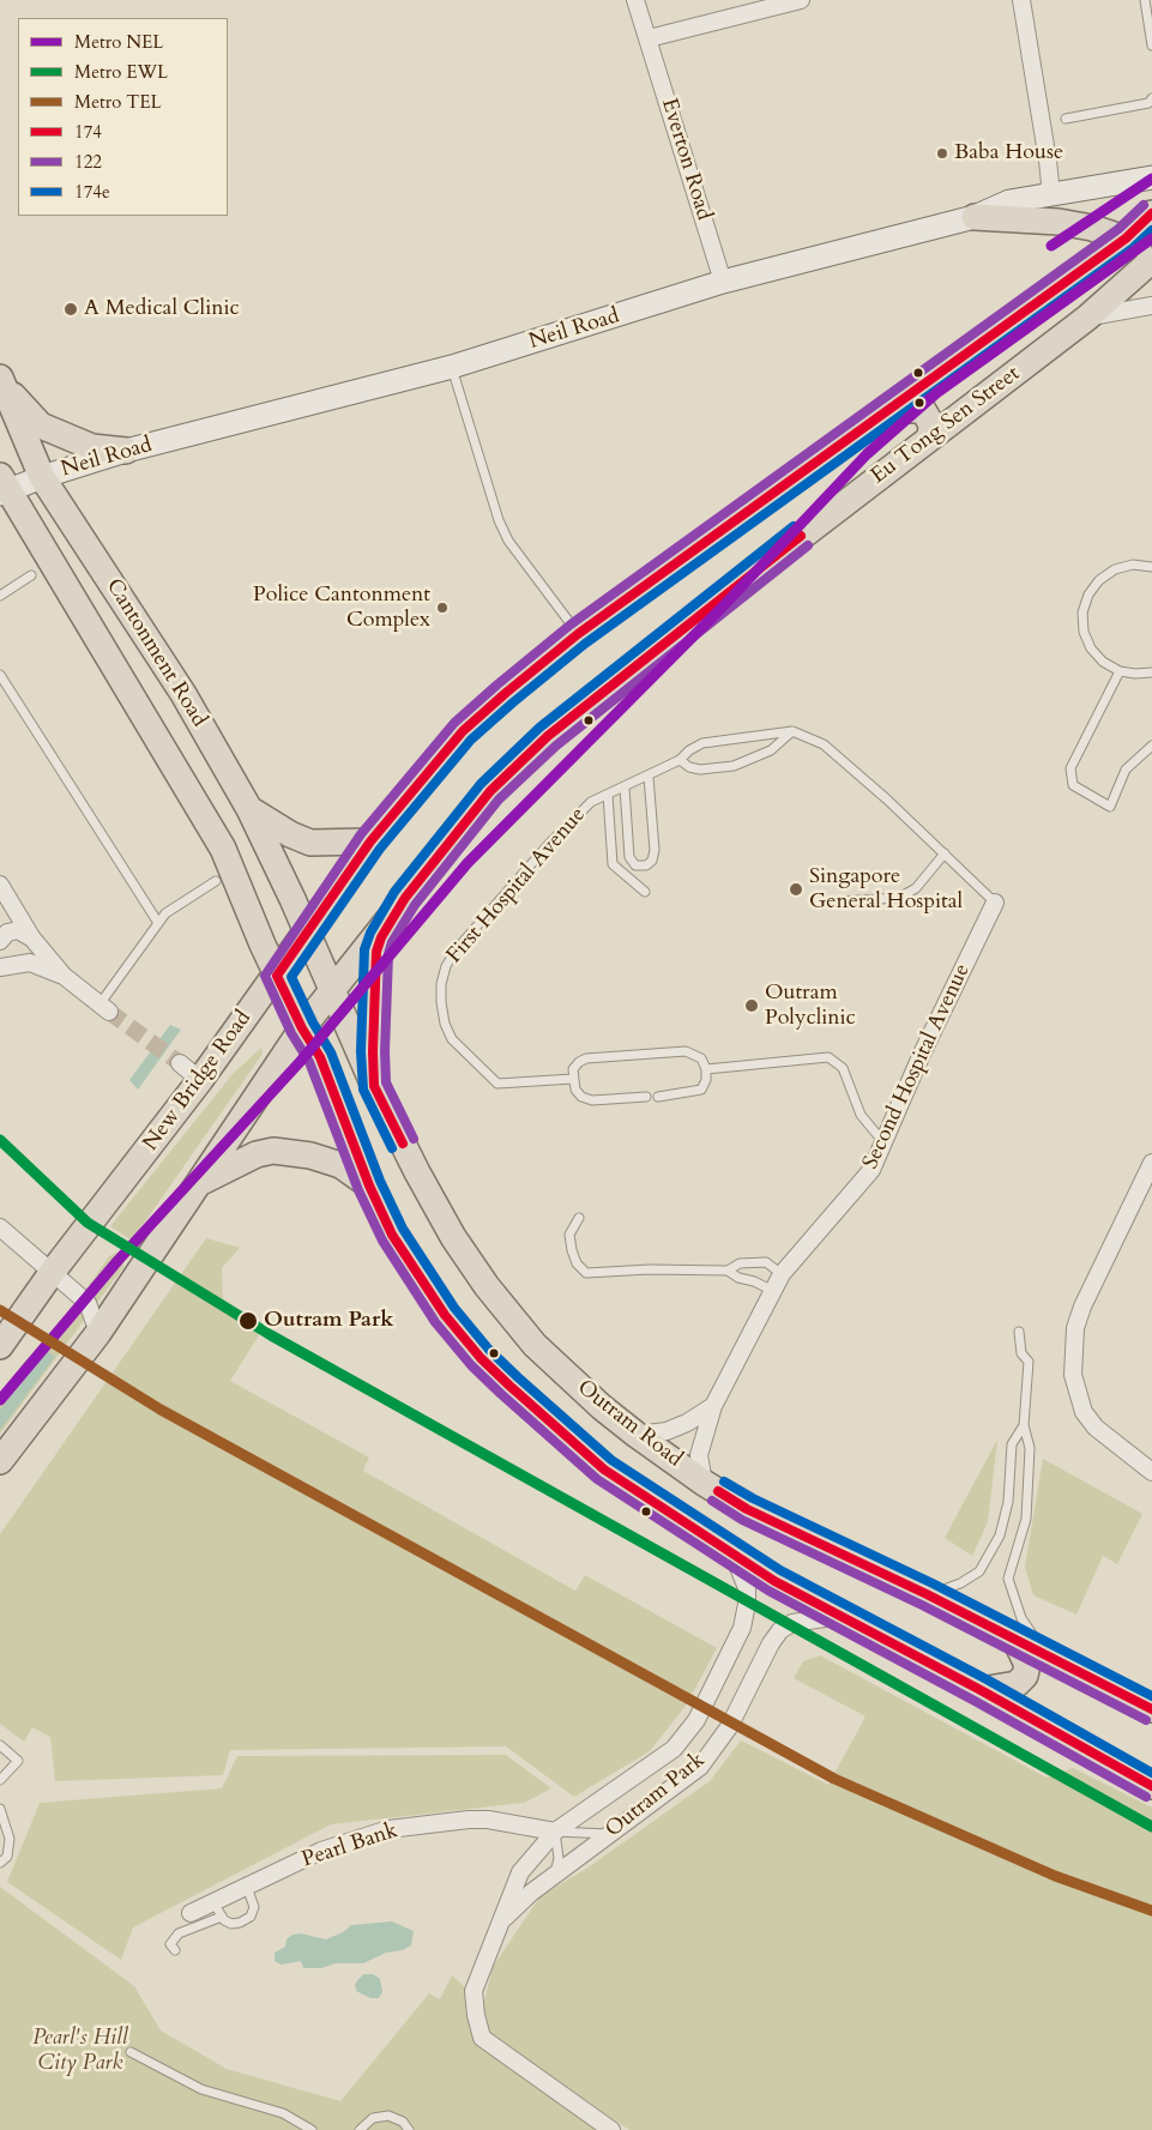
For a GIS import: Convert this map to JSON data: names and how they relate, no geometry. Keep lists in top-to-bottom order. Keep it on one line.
{"streets":{"main road":["Neil Road","Eu Tong Sen Street","Cantonment Road","New Bridge Road","Outram Road"],"street":["Everton Road","Second Hospital Avenue","Outram Park","Pearl Bank"],"lane":["First Hospital Avenue"]},"crossings":[["Everton Road","Neil Road"],["Neil Road","Cantonment Road"],["Eu Tong Sen Street","Cantonment Road"],["Eu Tong Sen Street","Outram Road"],["Cantonment Road","New Bridge Road"],["Cantonment Road","Outram Road"],["Second Hospital Avenue","Outram Road"],["New Bridge Road","Outram Road"],["Outram Park","Pearl Bank"]],"parks":["Pearl's Hill City Park"],"places":["Baba House","A Medical Clinic","Police Cantonment Complex","Singapore General Hospital","Outram Polyclinic","Outram Park"],"lines":["metro line NEL","transit line 122","transit line 174","transit line 174e","metro line EWL","metro line TEL"],"legend":["Metro NEL","Metro EWL","Metro TEL","174","122","174e"]}
